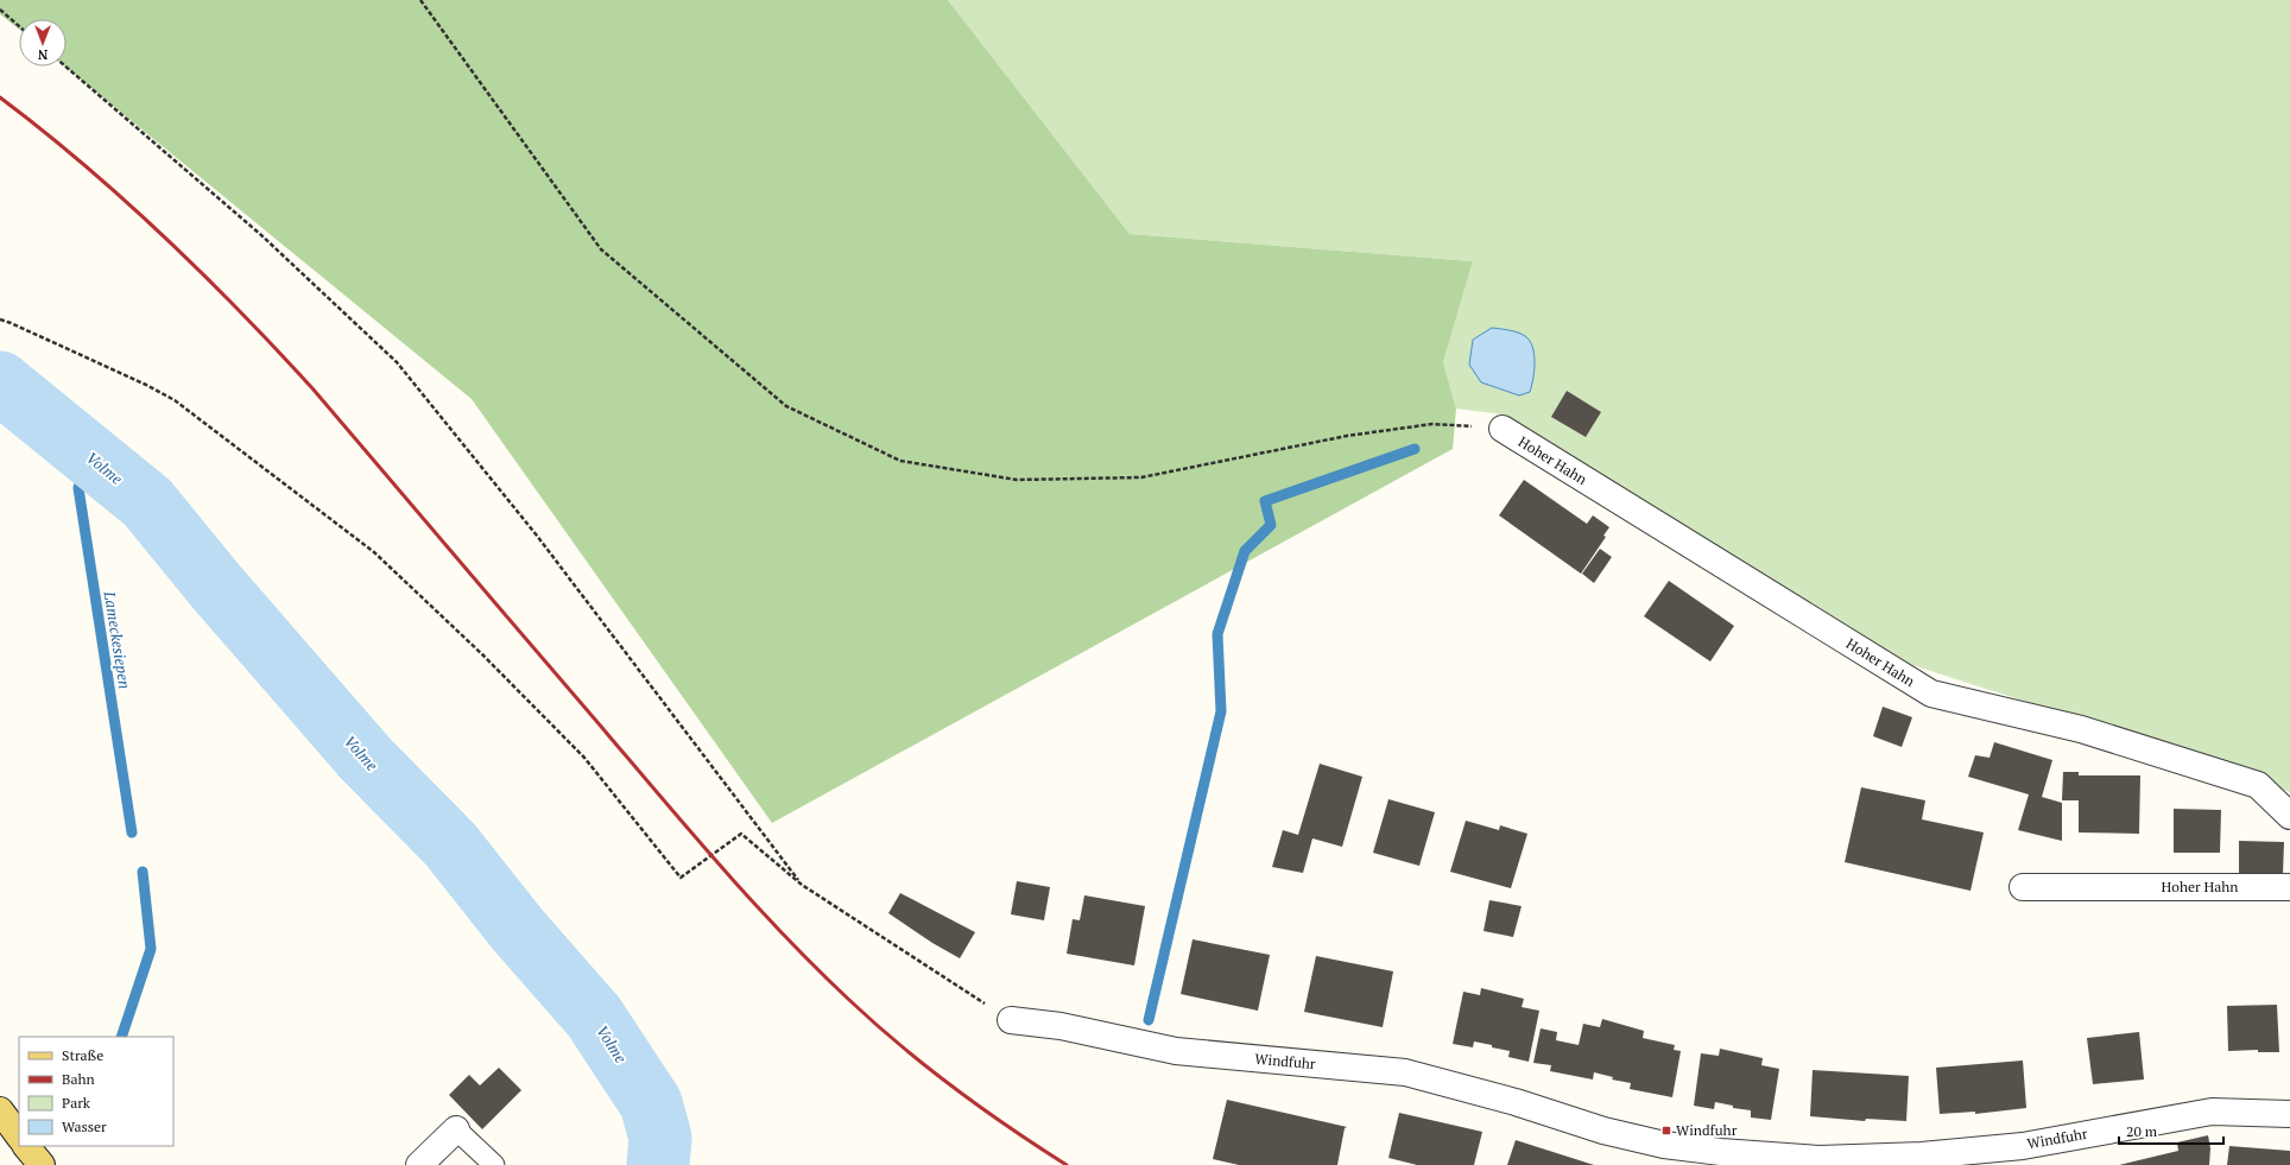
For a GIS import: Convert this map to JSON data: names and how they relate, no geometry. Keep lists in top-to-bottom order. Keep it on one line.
{"streets":{"street":["Hoher Hahn","Windfuhr"]},"water":["Volme","Lameckesiepen"],"places":{"transit":["Windfuhr"]},"legend":["Straße","Bahn","Park","Wasser"],"scale_bar":"20 m","north":"bottom"}
